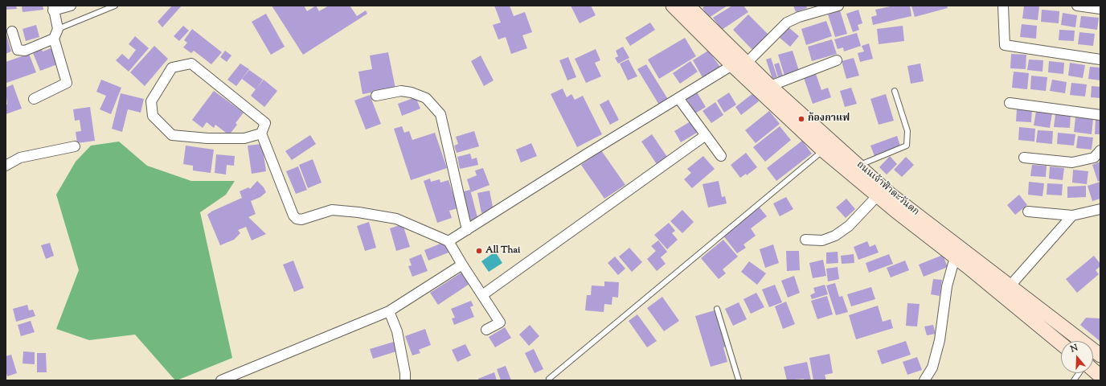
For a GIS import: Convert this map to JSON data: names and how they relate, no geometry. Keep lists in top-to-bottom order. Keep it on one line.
{"streets":{"main road":["ถนนเจ้าฟ้าตะวันตก"]},"places":["ก้องกาแฟ","All Thai"],"north":"top"}
